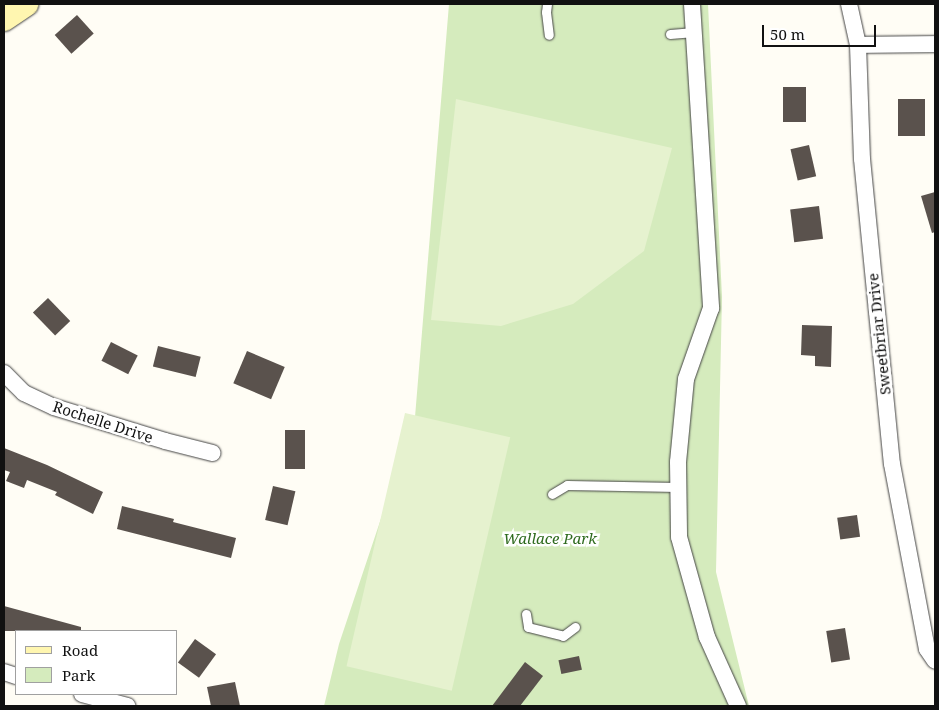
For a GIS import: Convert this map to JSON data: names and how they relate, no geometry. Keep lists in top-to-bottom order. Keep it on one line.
{"streets":{"street":["Sweetbriar Drive","Rochelle Drive"]},"parks":["Wallace Park"],"legend":["Road","Park"],"scale_bar":"50 m"}
